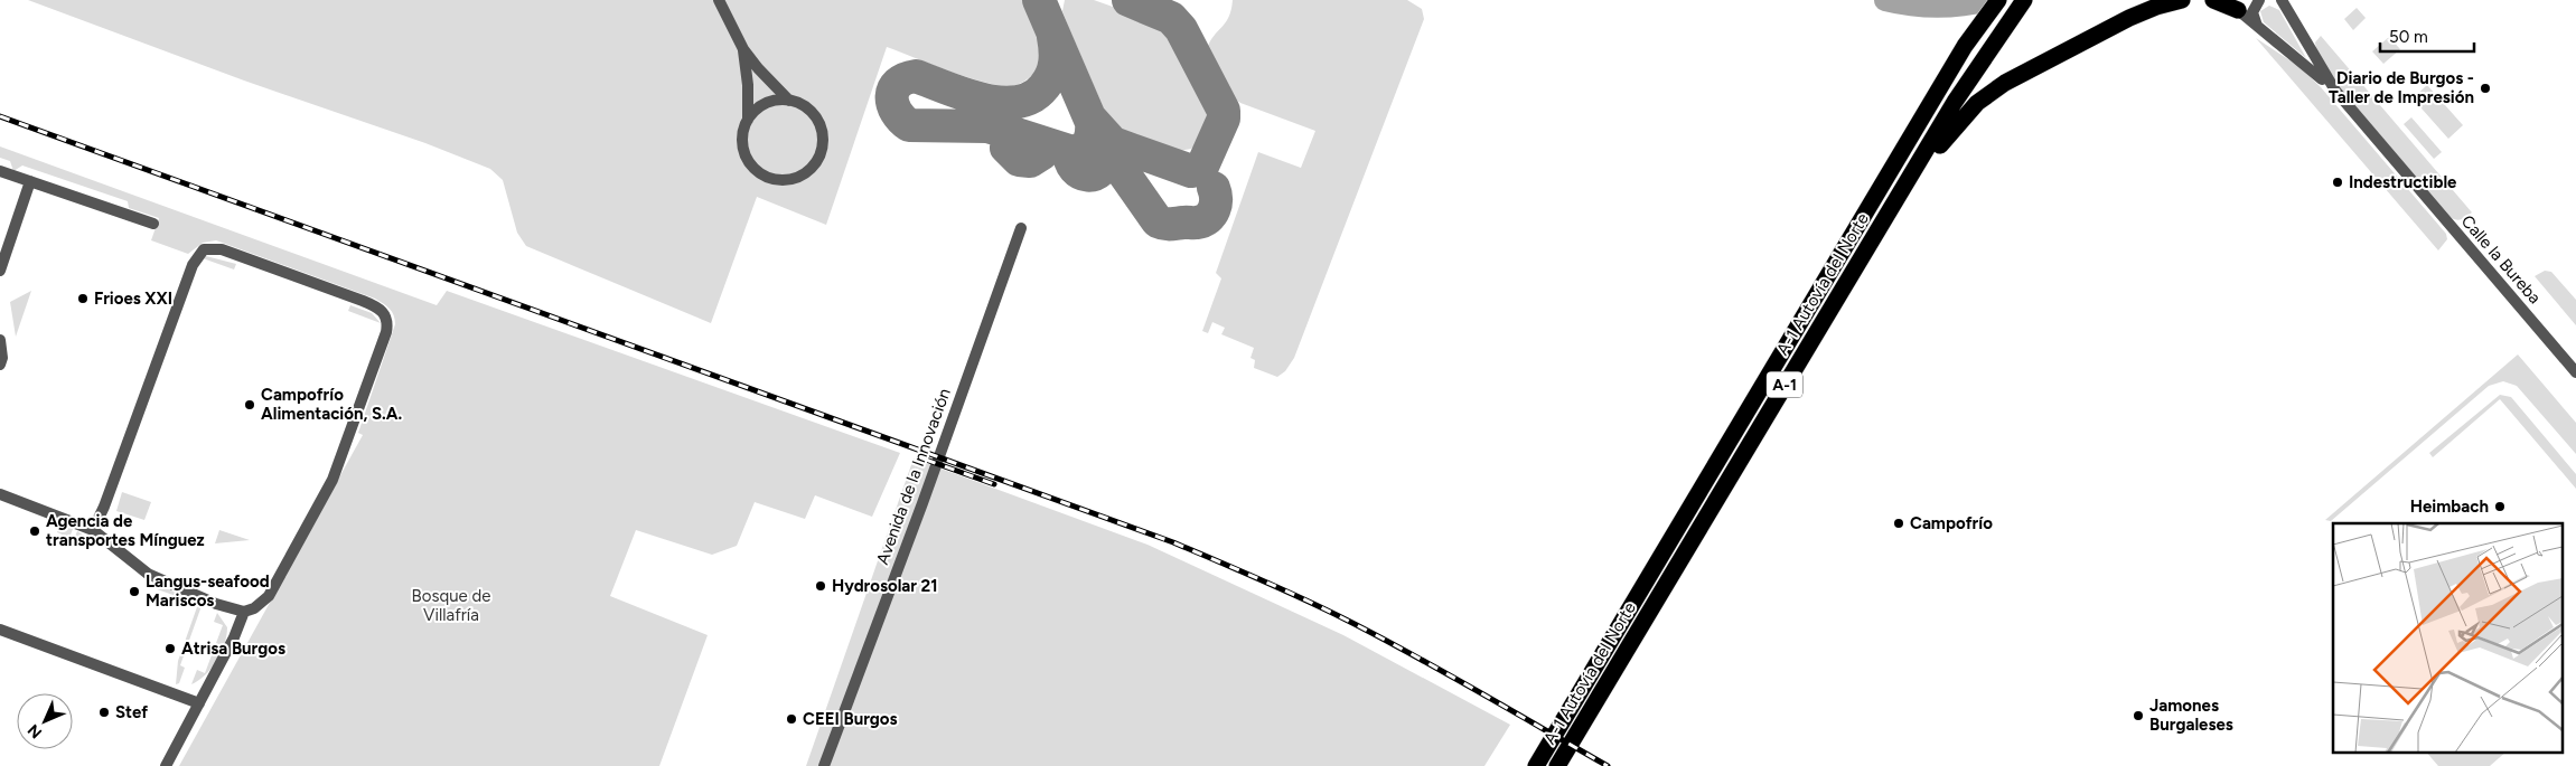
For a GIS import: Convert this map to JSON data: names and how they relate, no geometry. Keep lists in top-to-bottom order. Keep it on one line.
{"streets":{"highway":["A-1 Autovía del Norte","A-1"],"street":["Calle la Bureba","Avenida de la Innovación"]},"parks":["Bosque de Villafría"],"places":["Diario de Burgos - Taller de Impresión","Indestructible","Frioes XXI","Campofrío Alimentación, S.A.","Heimbach","Campofrío","Agencia de transportes Mínguez","Hydrosolar 21","Langus-seafood Mariscos","Atrisa Burgos","Stef","Jamones Burgaleses","CEEI Burgos"],"scale_bar":"50 m","north":"bottom left"}
